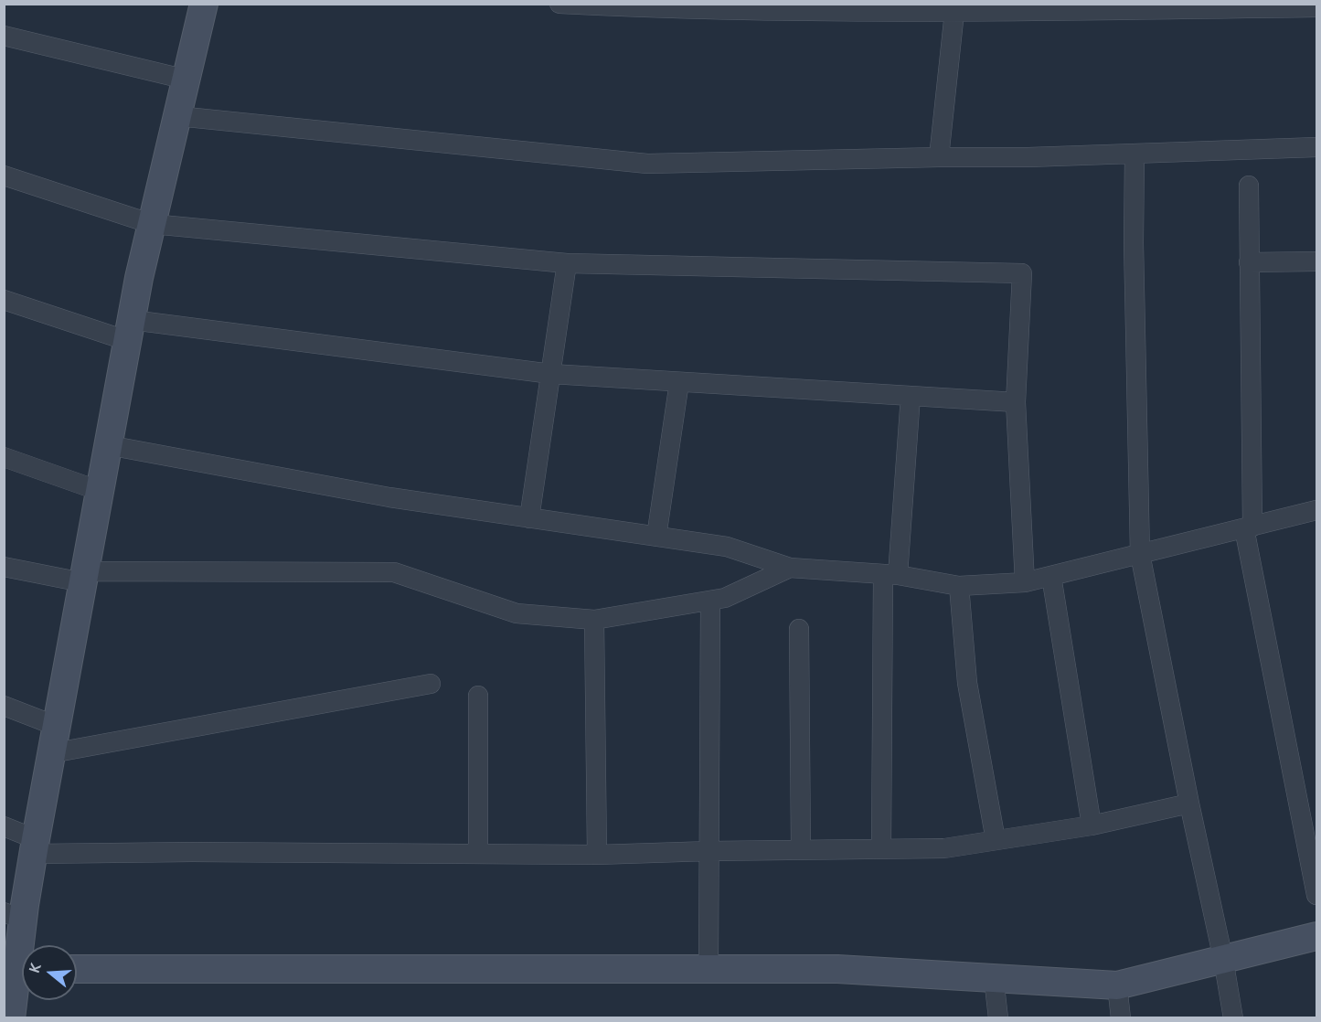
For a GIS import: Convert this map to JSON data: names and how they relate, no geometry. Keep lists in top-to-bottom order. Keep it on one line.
{"north":"left"}
